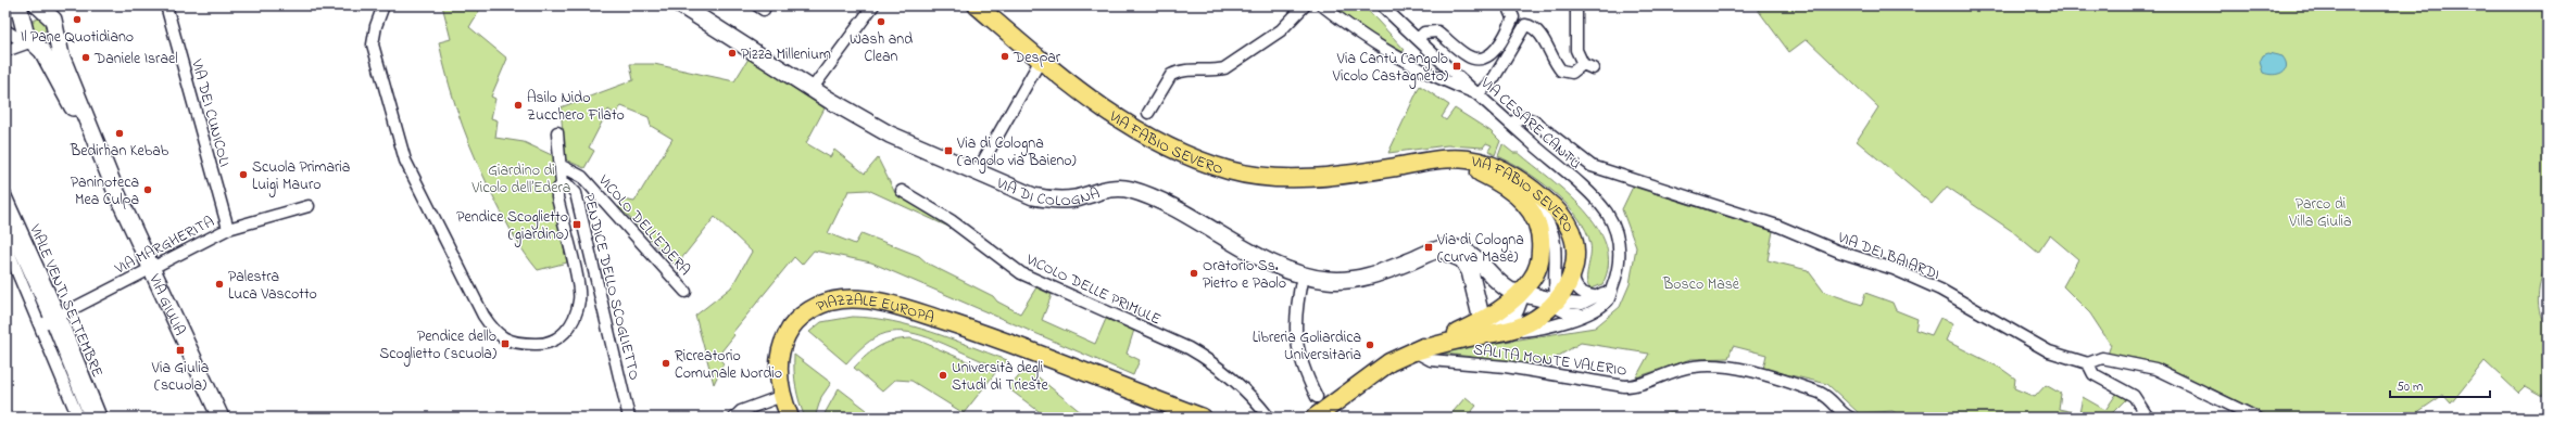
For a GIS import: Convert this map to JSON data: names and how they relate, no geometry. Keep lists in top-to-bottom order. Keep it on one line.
{"streets":{"main road":["VIA FABIO SEVERO","VIA DI COLOGNA","VIA GIULIA","PIAZZALE EUROPA"],"street":["VIA DEI CUNICOLI","VIA CESARE CANTÙ","VICOLO DELL'EDERA","VIA MARGHERITA","VIA DEI BAIARDI","PENDICE DELLO SCOGLIETTO","VICOLO DELLE PRIMULE","VIALE VENTI SETTEMBRE","SALITA MONTE VALERIO"]},"crossings":[["VIA DEI CUNICOLI","VIA MARGHERITA"],["VIA CESARE CANTÙ","VIA FABIO SEVERO"],["VIA CESARE CANTÙ","VIA DEI BAIARDI"],["VIA FABIO SEVERO","VIA DI COLOGNA"],["VIA FABIO SEVERO","SALITA MONTE VALERIO"],["VIA MARGHERITA","VIALE VENTI SETTEMBRE"],["VIA MARGHERITA","VIA GIULIA"]],"parks":["Giardino di Vicolo dell’Edera","Parco di Villa Giulia","Bosco Masè"],"places":{"other":["Il Pane Quotidiano","Wash and Clean","Pizza Millenium","Despar","Daniele Israel","Asilo Nido Zucchero Filato","Bedirhan Kebab","Scuola Primaria Luigi Mauro","Paninoteca Mea Culpa","Oratorio Ss. Pietro e Paolo","Palestra Luca Vascotto","Libreria Goliardica Universitaria","Ricreatorio Comunale Nordio","Università degli Studi di Trieste"],"transit":["Via Cantù (angolo Vicolo Castagneto)","Via di Cologna (angolo via Baieno)","Pendice Scoglietto (giardino)","Via di Cologna (curva Masè)","Pendice dello Scoglietto (scuola)","Via Giulia (scuola)"]},"scale_bar":"50 m"}
